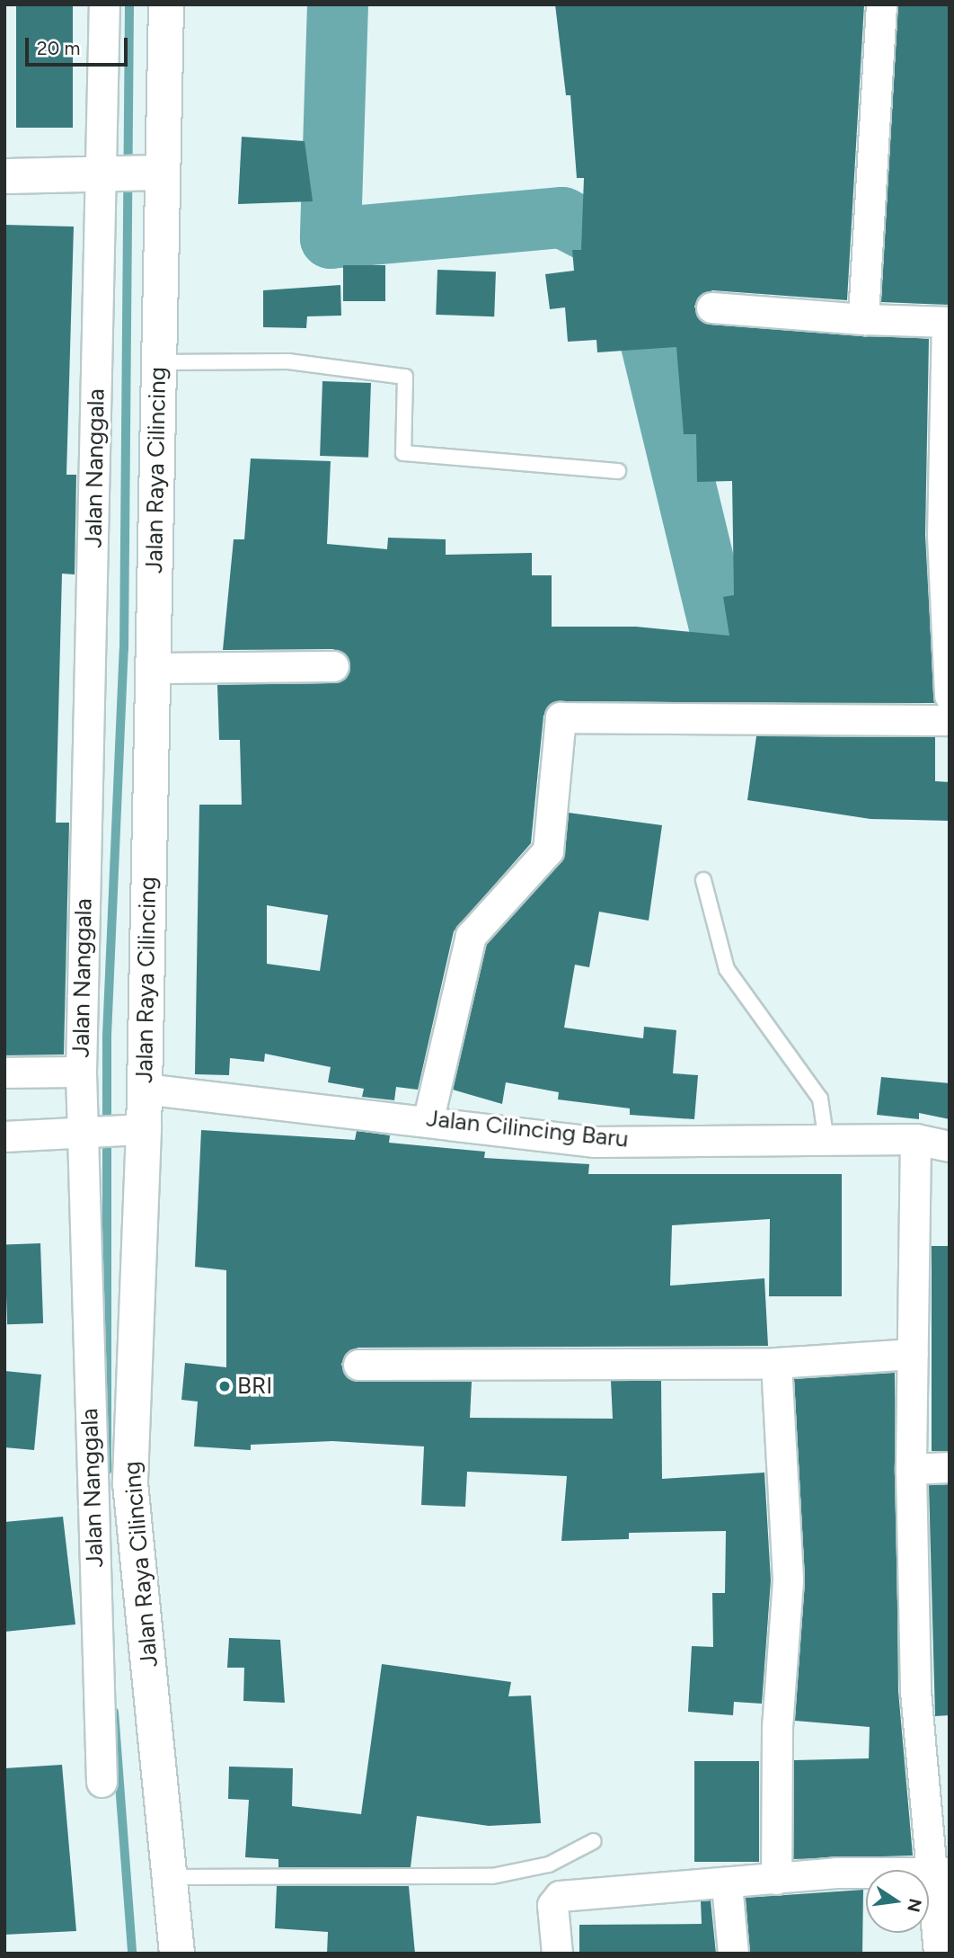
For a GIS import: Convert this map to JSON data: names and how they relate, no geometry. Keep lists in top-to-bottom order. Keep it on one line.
{"streets":{"street":["Jalan Nanggala","Jalan Raya Cilincing","Jalan Cilincing Baru"]},"crossings":[["Jalan Nanggala","Jalan Raya Cilincing"],["Jalan Raya Cilincing","Jalan Cilincing Baru"]],"places":["BRI"],"scale_bar":"20 m","north":"right"}
